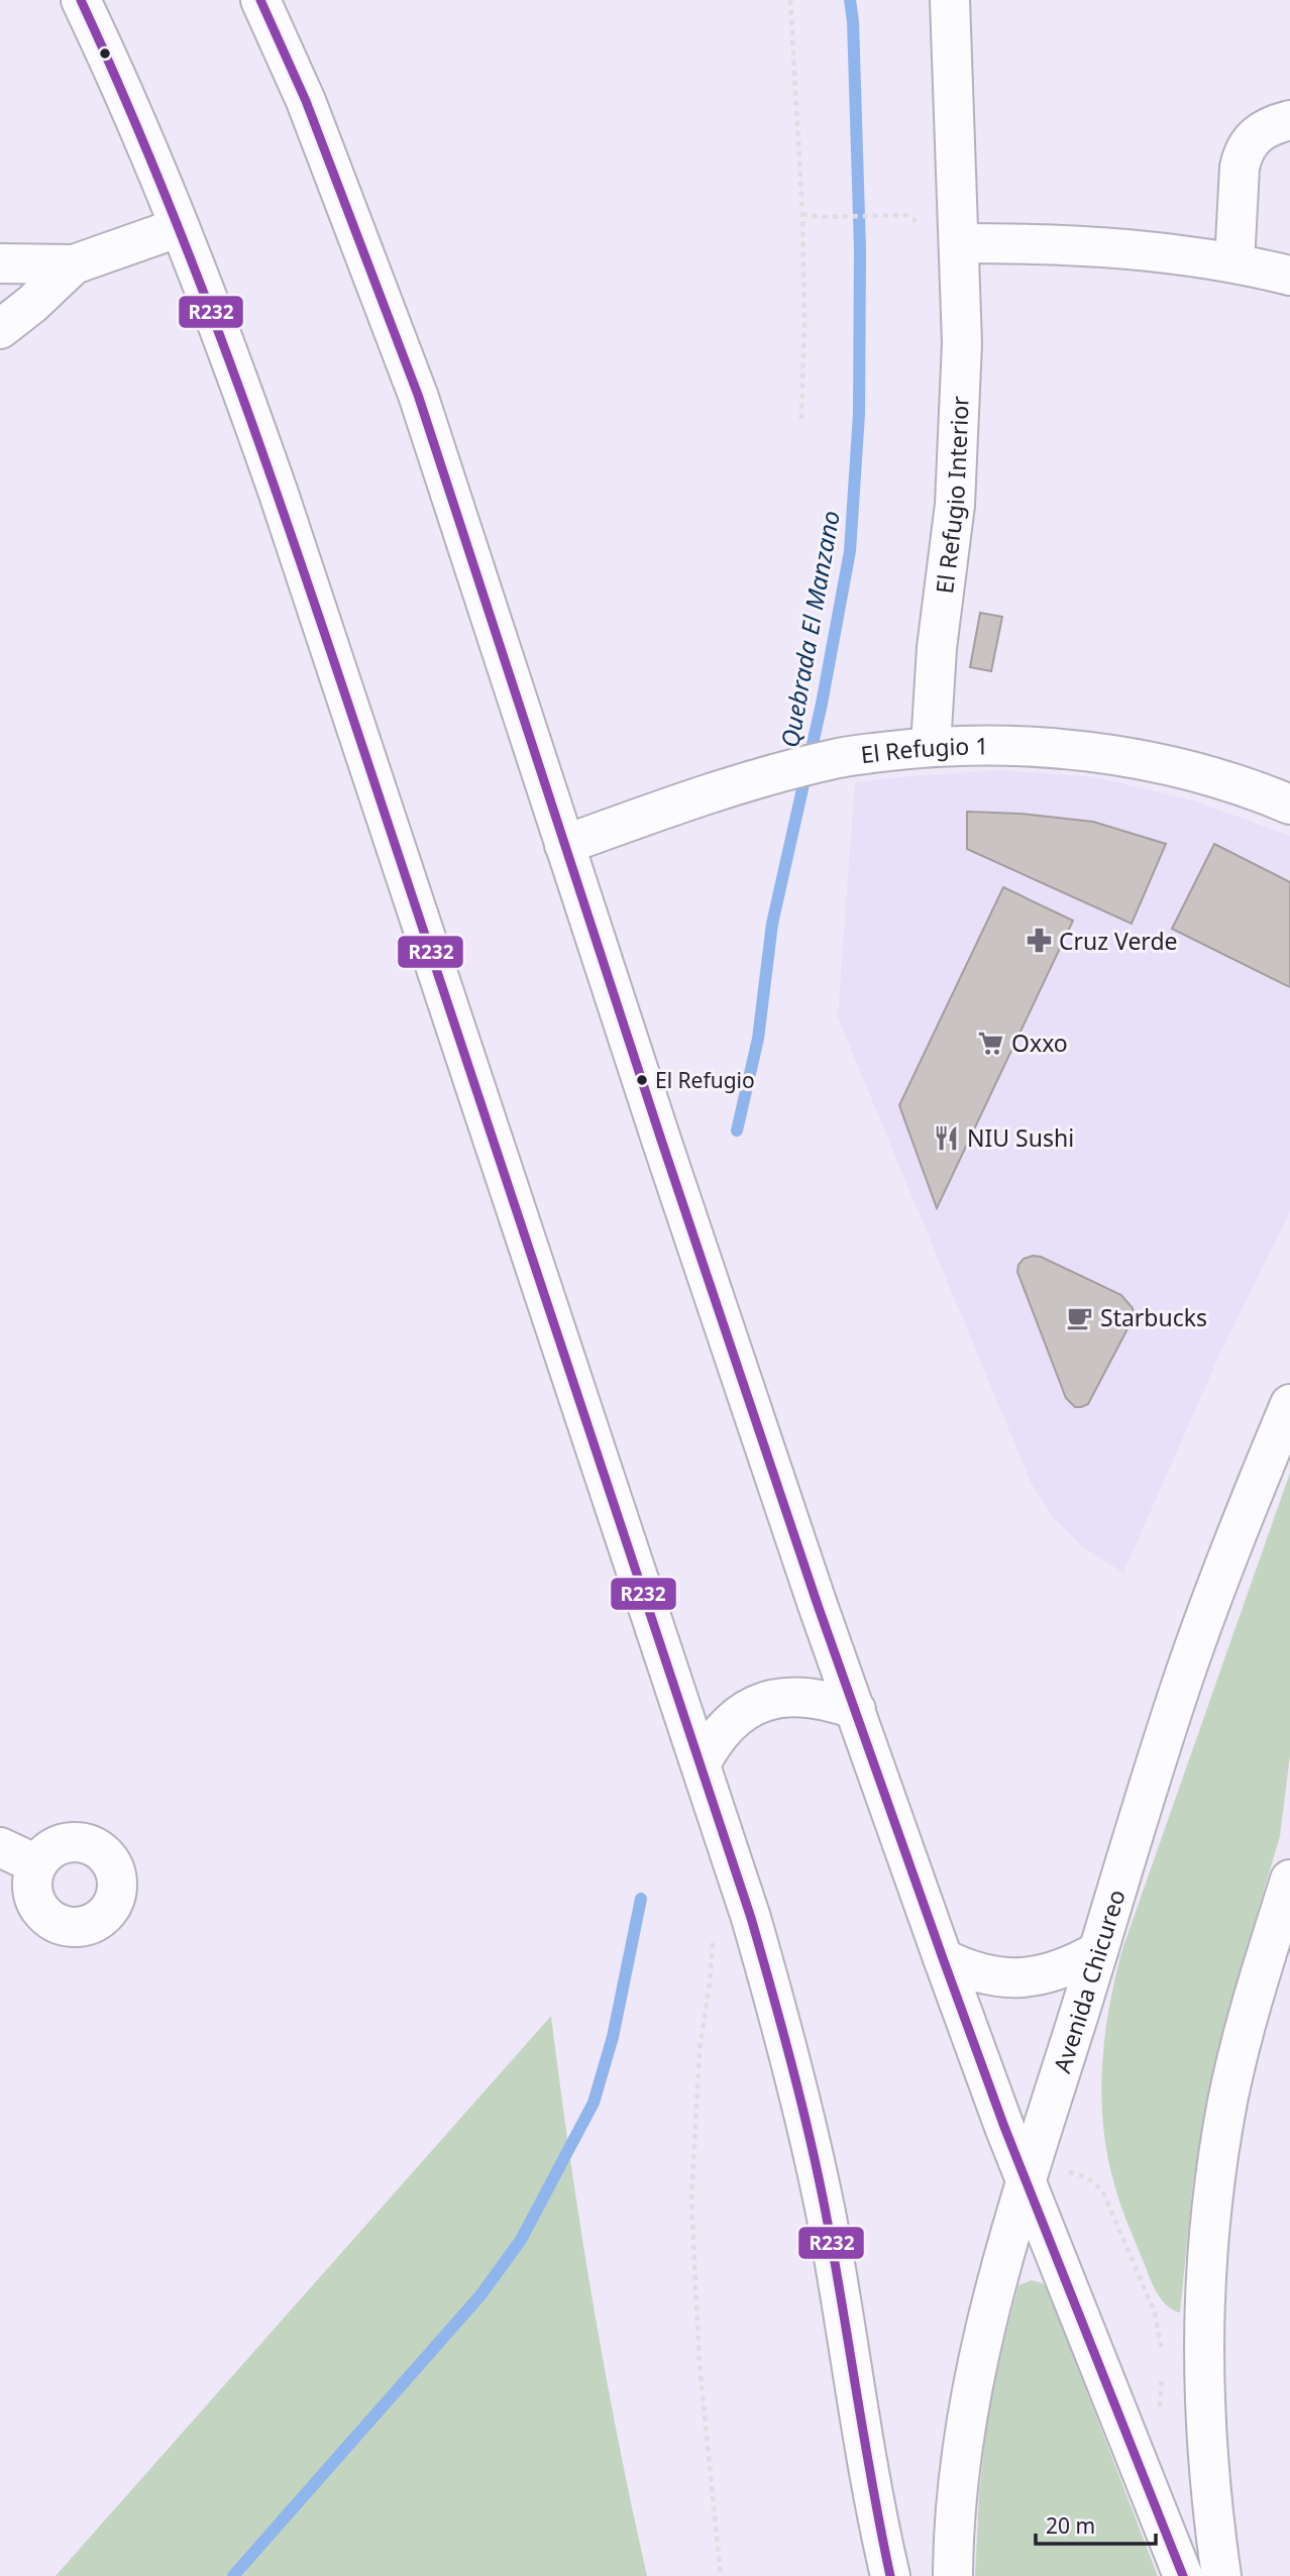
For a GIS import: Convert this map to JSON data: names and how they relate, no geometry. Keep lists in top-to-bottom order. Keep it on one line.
{"streets":{"street":["El Refugio Interior","El Refugio 1","Avenida Chicureo"]},"crossings":[["El Refugio Interior","El Refugio 1"]],"water":["Quebrada El Manzano"],"places":{"pharmacy":["Cruz Verde"],"supermarket":["Oxxo"],"other":["El Refugio"],"restaurant":["NIU Sushi"],"cafe":["Starbucks"]},"lines":["transit line R232"],"scale_bar":"20 m"}
